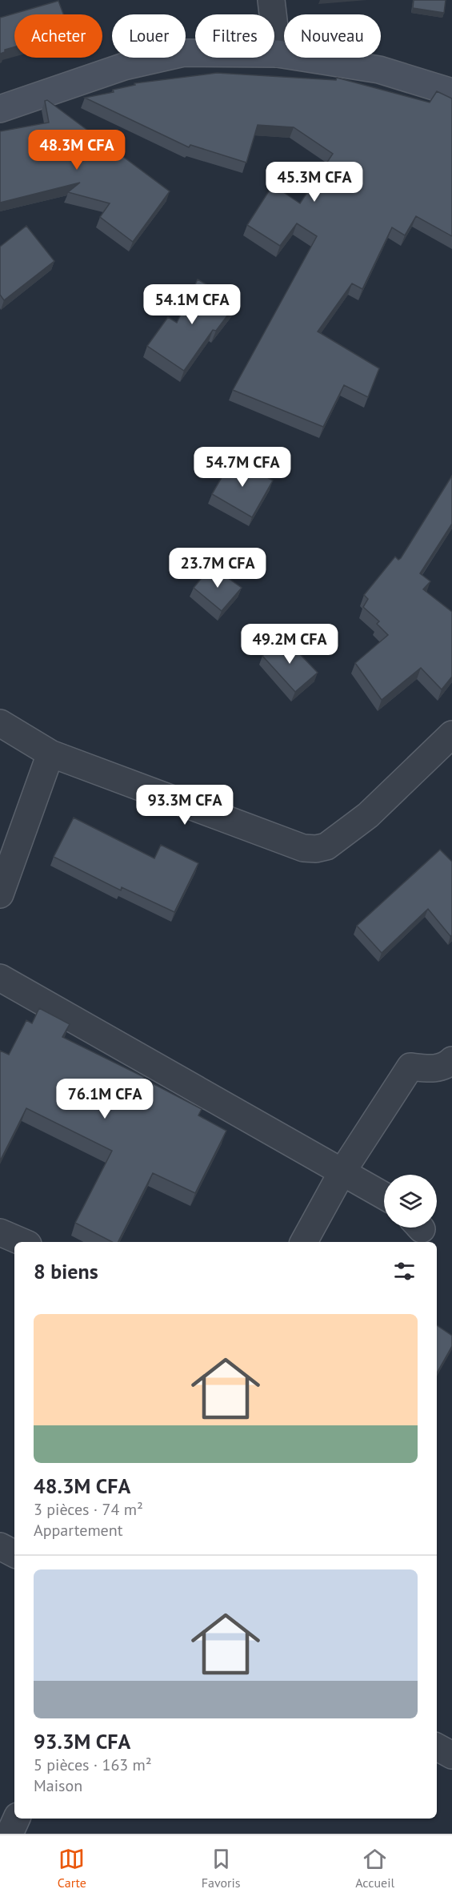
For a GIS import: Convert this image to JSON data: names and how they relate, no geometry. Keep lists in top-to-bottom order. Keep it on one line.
{"page":{"chip":["Acheter","Louer","Filtres","Nouveau"],"price":["48.3M CFA","45.3M CFA","54.1M CFA","54.7M CFA","23.7M CFA","49.2M CFA","93.3M CFA","76.1M CFA"],"heading":"8 biens","list":[{"name":"48.3M CFA","note":"3 pièces · 74 m² · Appartement"},{"name":"93.3M CFA","note":"5 pièces · 163 m² · Maison"}],"tabs":["Carte","Favoris","Accueil"]}}
